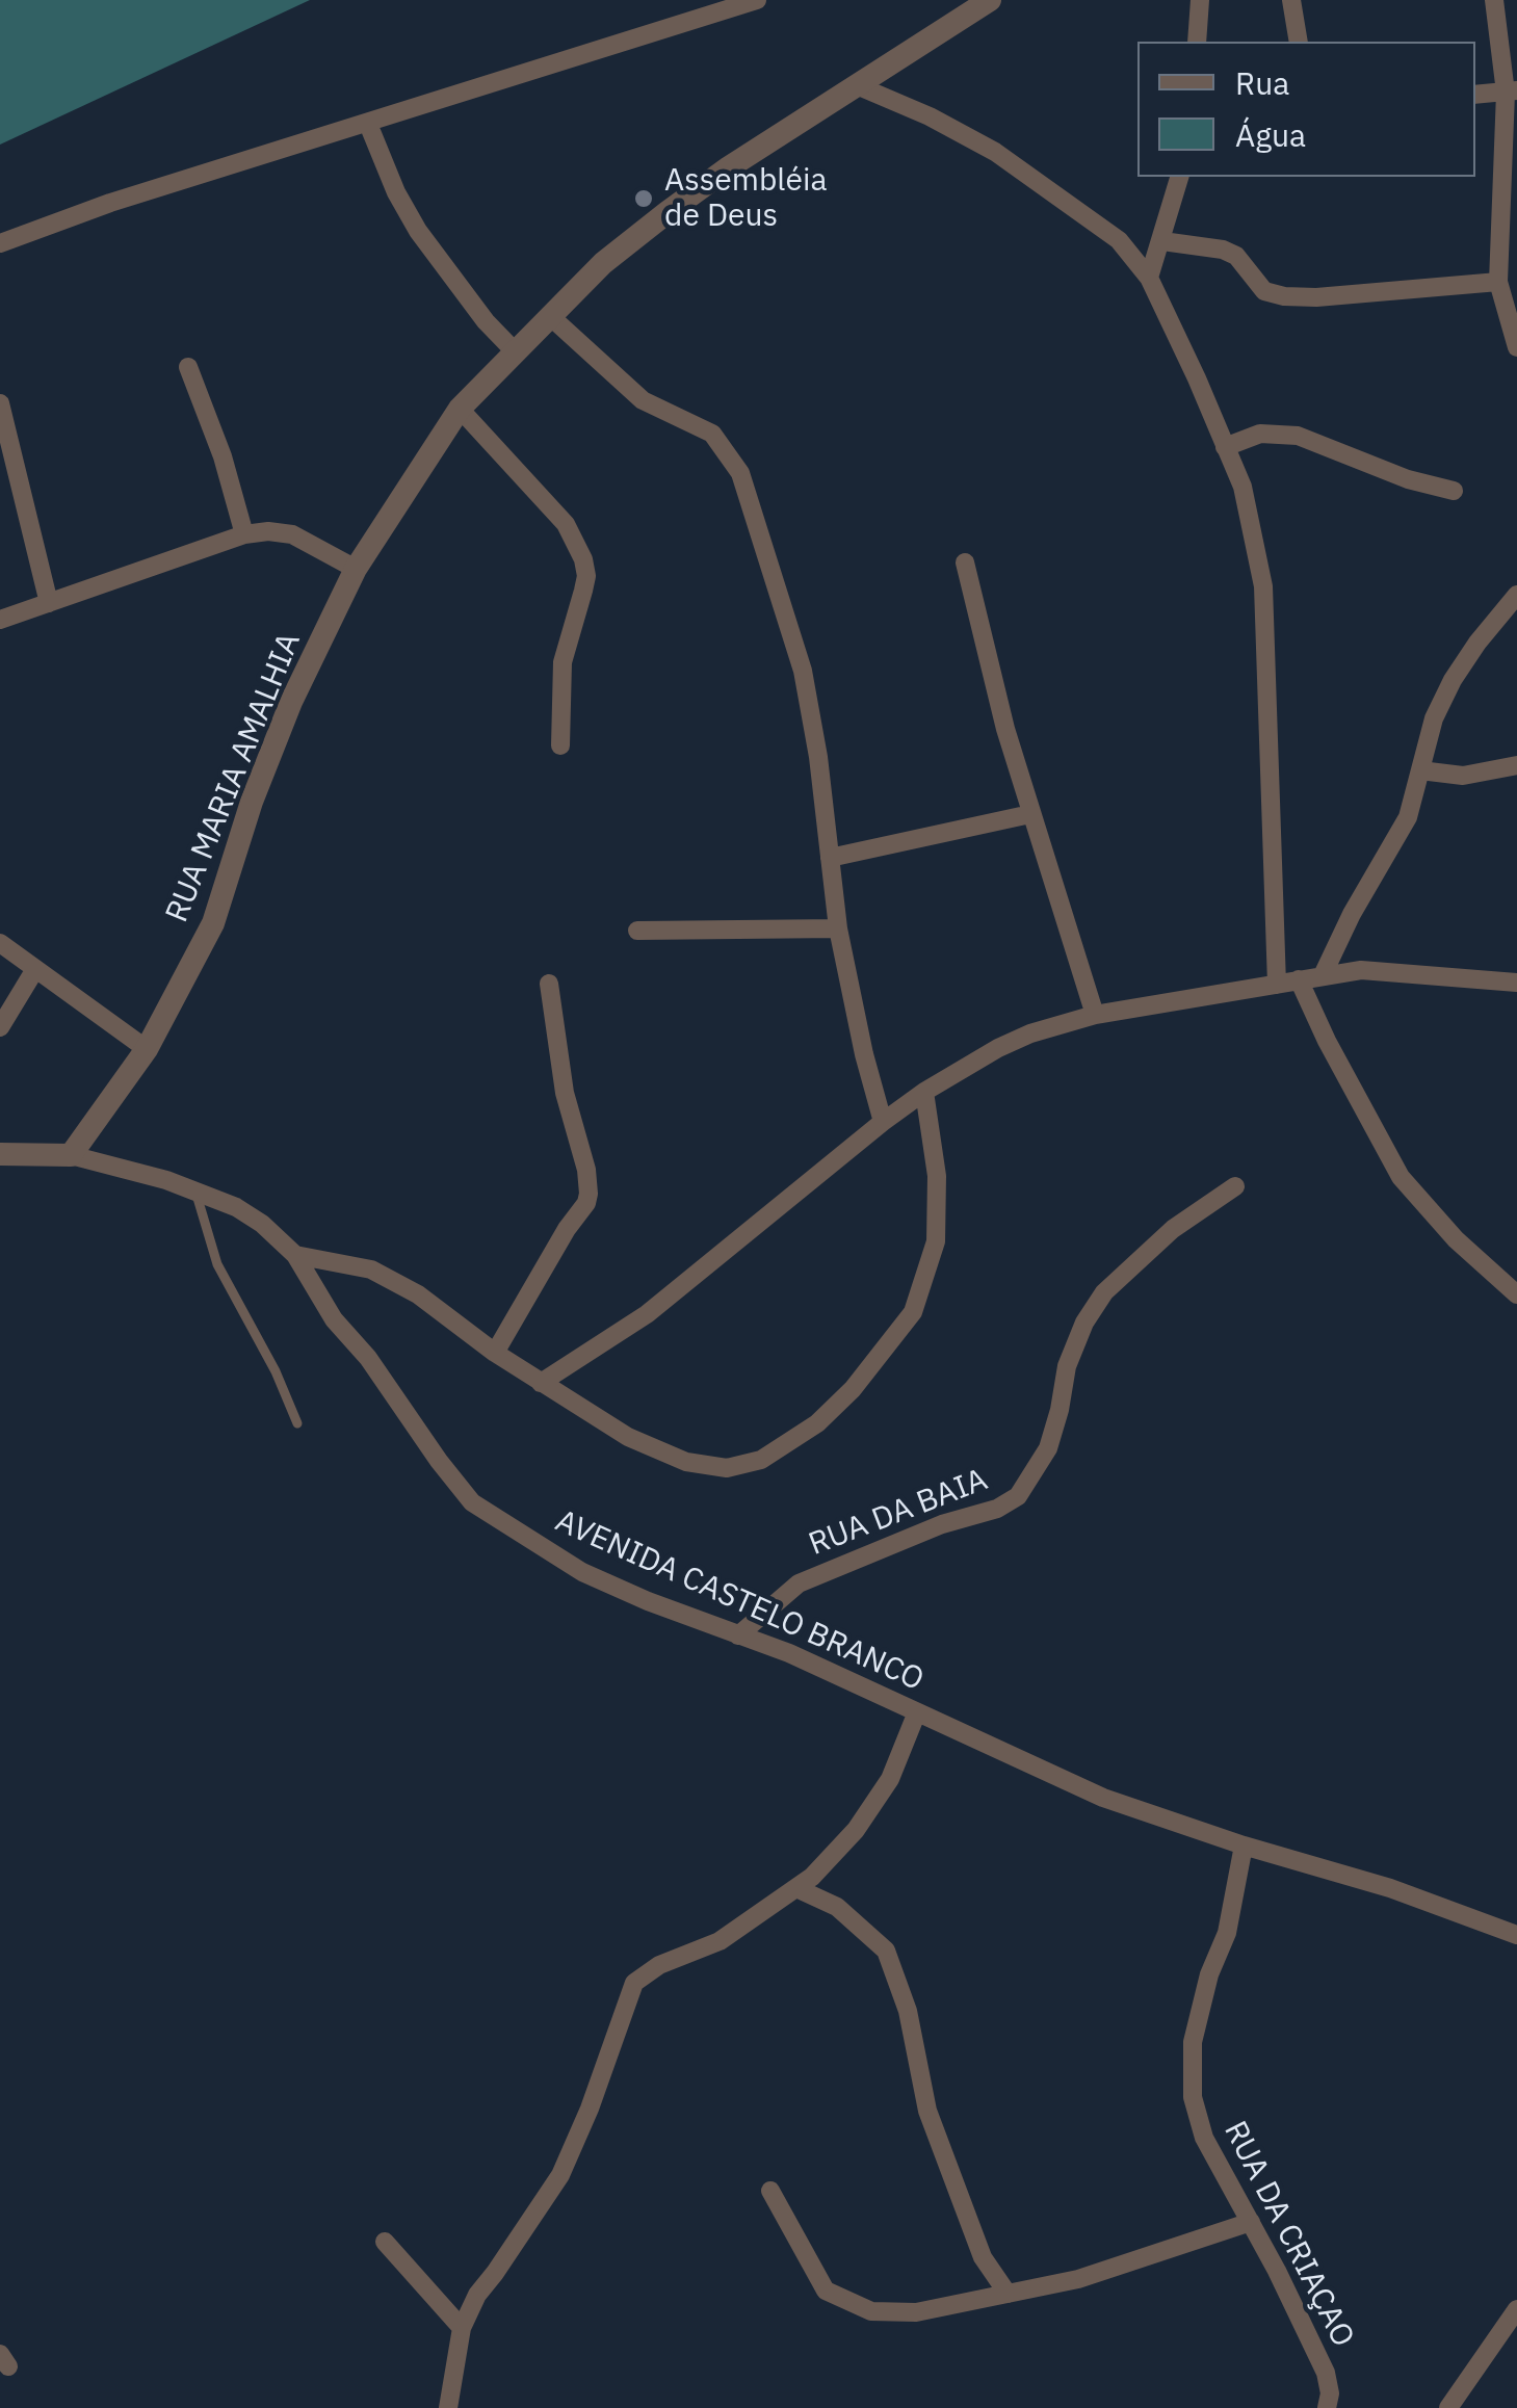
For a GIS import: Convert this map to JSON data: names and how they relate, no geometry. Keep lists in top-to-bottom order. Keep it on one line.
{"streets":{"street":["RUA MARIA AMALHIA","RUA DA BAIA","AVENIDA CASTELO BRANCO","RUA DA CRIAÇAO"]},"crossings":[["RUA MARIA AMALHIA","AVENIDA CASTELO BRANCO"],["RUA DA BAIA","AVENIDA CASTELO BRANCO"],["AVENIDA CASTELO BRANCO","RUA DA CRIAÇAO"]],"places":["Assembléia de Deus"],"legend":["Rua","Água"]}
